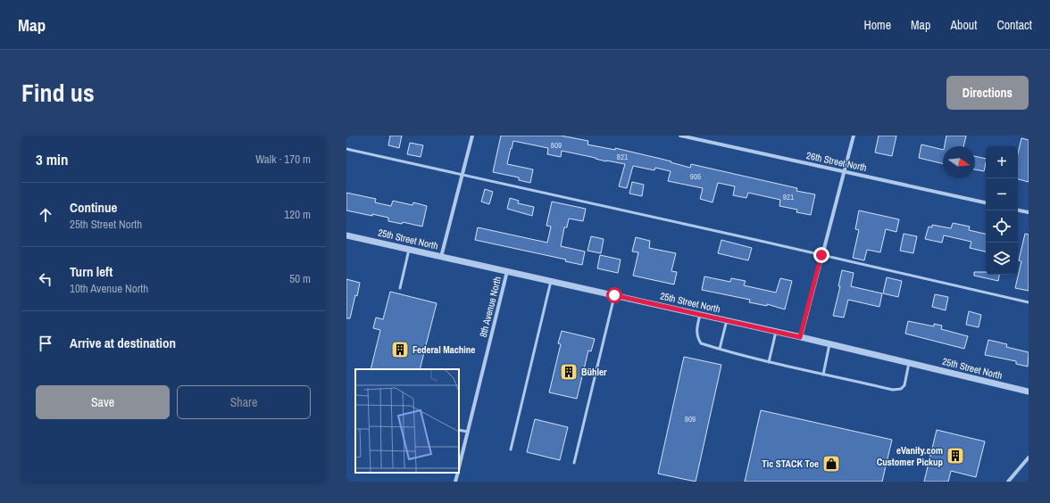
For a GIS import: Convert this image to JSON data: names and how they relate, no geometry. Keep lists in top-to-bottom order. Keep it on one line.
{"streets":{"street":["26th Street North","25th Street North","8th Avenue North"]},"crossings":[["25th Street North","8th Avenue North"]],"places":{"building":["Federal Machine","Bühler","eVanity.com Customer Pickup"],"shop":["Tic STACK Toe"]},"house_numbers":["809","821","905","921","909"],"north":"right","page":{"header":"Map","nav":["Home","Map","About","Contact"],"title":"Find us","buttons":["Directions",["Save","Share"]],"heading":["3 min","Walk · 170 m"],"map_buttons":["+","−"],"list":[["Continue","25th Street North","120 m"],["Turn left","10th Avenue North","50 m"],"Arrive at destination"]}}
